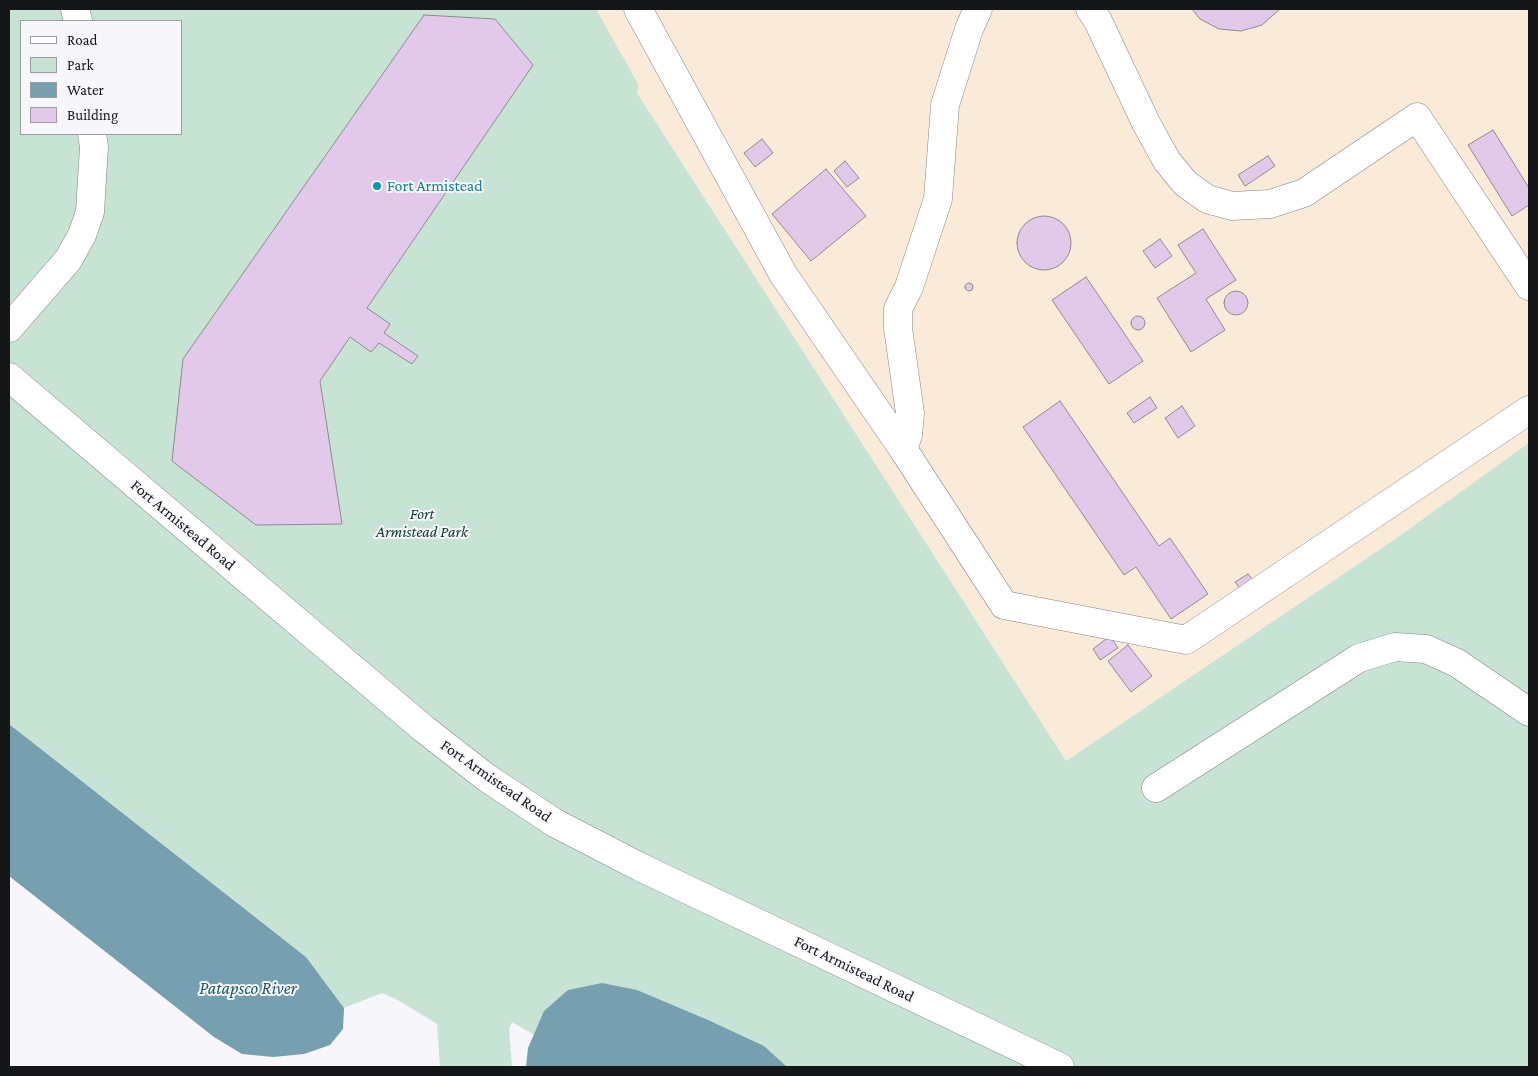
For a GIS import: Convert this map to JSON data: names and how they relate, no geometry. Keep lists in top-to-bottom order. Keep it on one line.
{"streets":{"street":["Fort Armistead Road"]},"water":["Patapsco River"],"parks":["Fort Armistead Park"],"places":["Fort Armistead"],"legend":["Road","Park","Water","Building"]}
